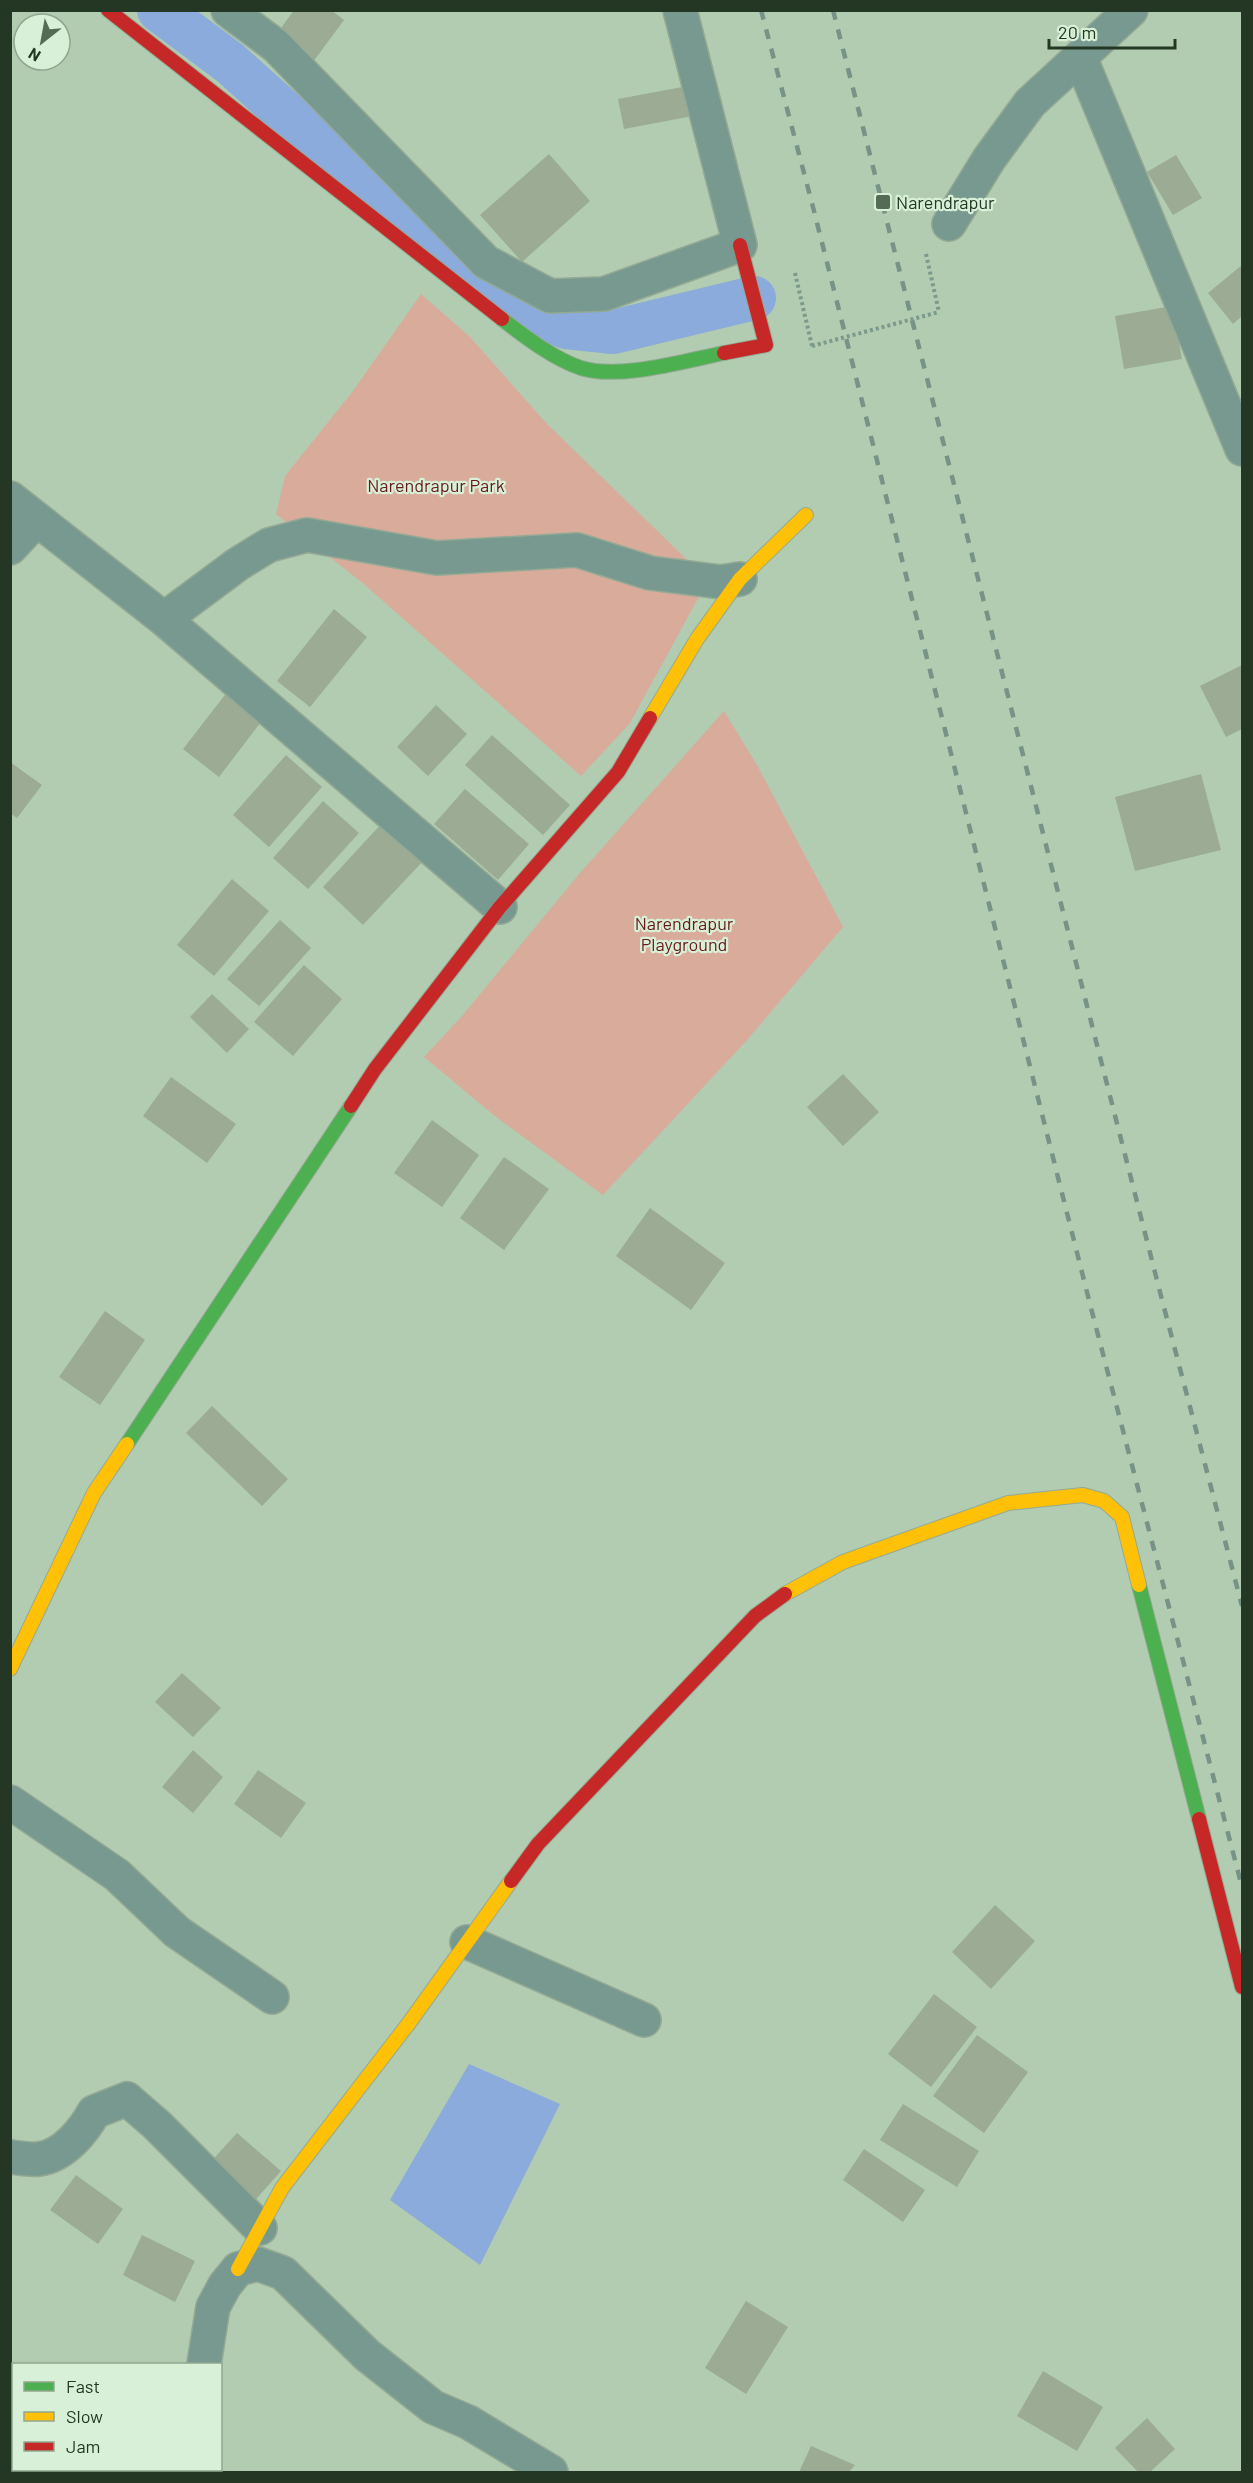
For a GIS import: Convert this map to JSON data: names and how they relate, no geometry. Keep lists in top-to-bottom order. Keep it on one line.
{"parks":["Narendrapur Park","Narendrapur Playground"],"places":{"transit":["Narendrapur"]},"legend":["Fast","Slow","Jam"],"scale_bar":"20 m","north":"bottom left"}
